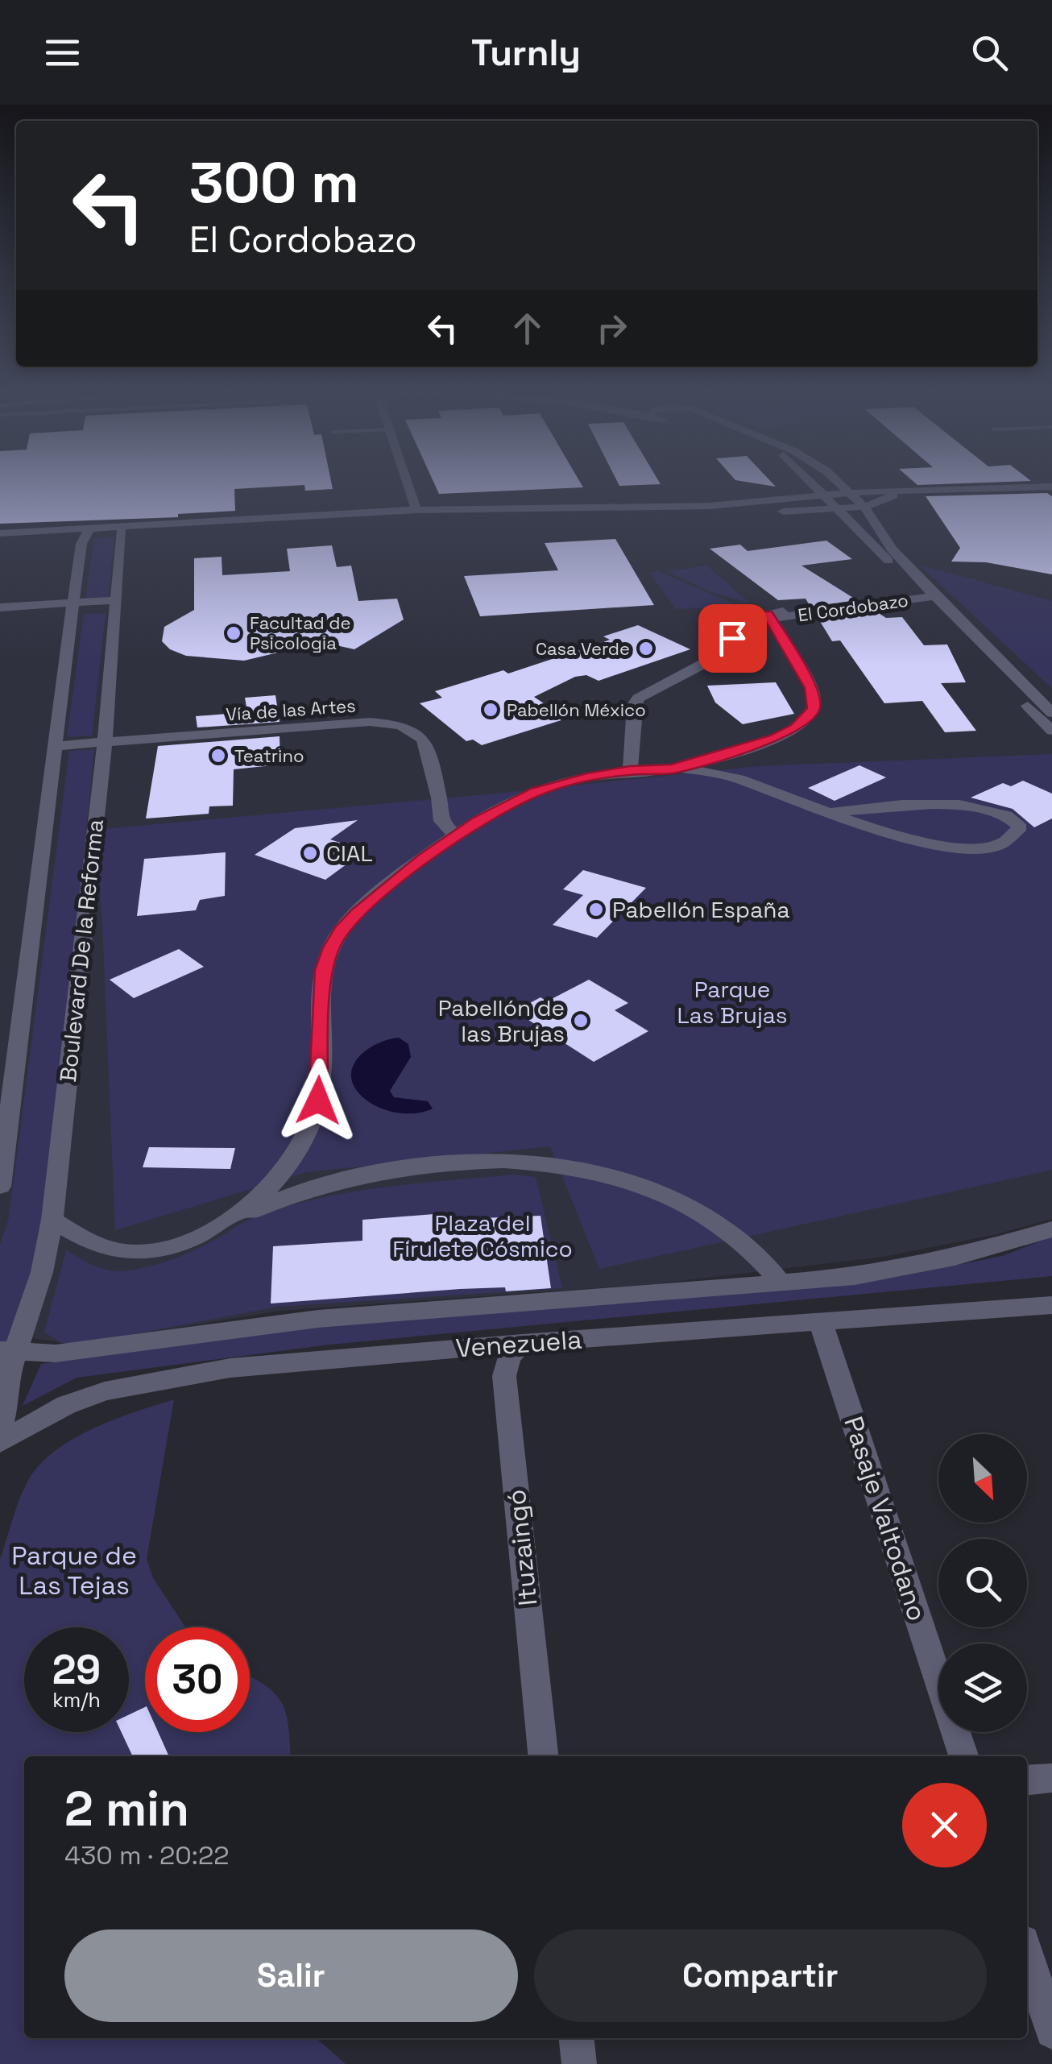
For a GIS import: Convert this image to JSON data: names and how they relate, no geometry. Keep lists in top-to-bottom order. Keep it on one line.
{"streets":{"street":["El Cordobazo","Vía de las Artes","Boulevard De la Reforma","Venezuela","Pasaje Valtodano","Ituzaingó"]},"crossings":[["El Cordobazo","Vía de las Artes"],["El Cordobazo","Boulevard De la Reforma"],["Vía de las Artes","Boulevard De la Reforma"],["Boulevard De la Reforma","Venezuela"],["Venezuela","Pasaje Valtodano"],["Venezuela","Ituzaingó"]],"parks":["Parque Las Brujas","Plaza del Firulete Cósmico","Parque de Las Tejas"],"places":["Facultad de Psicologia","Casa Verde","Pabellón México","Teatrino","CIAL","Pabellón España","Pabellón de las Brujas"],"north":"bottom right","page":{"header":"Turnly","turn":["300 m","El Cordobazo"],"speed":"29 km/h","limit":"30","heading":["2 min","430 m · 20:22"],"buttons":["Salir","Compartir"]}}
